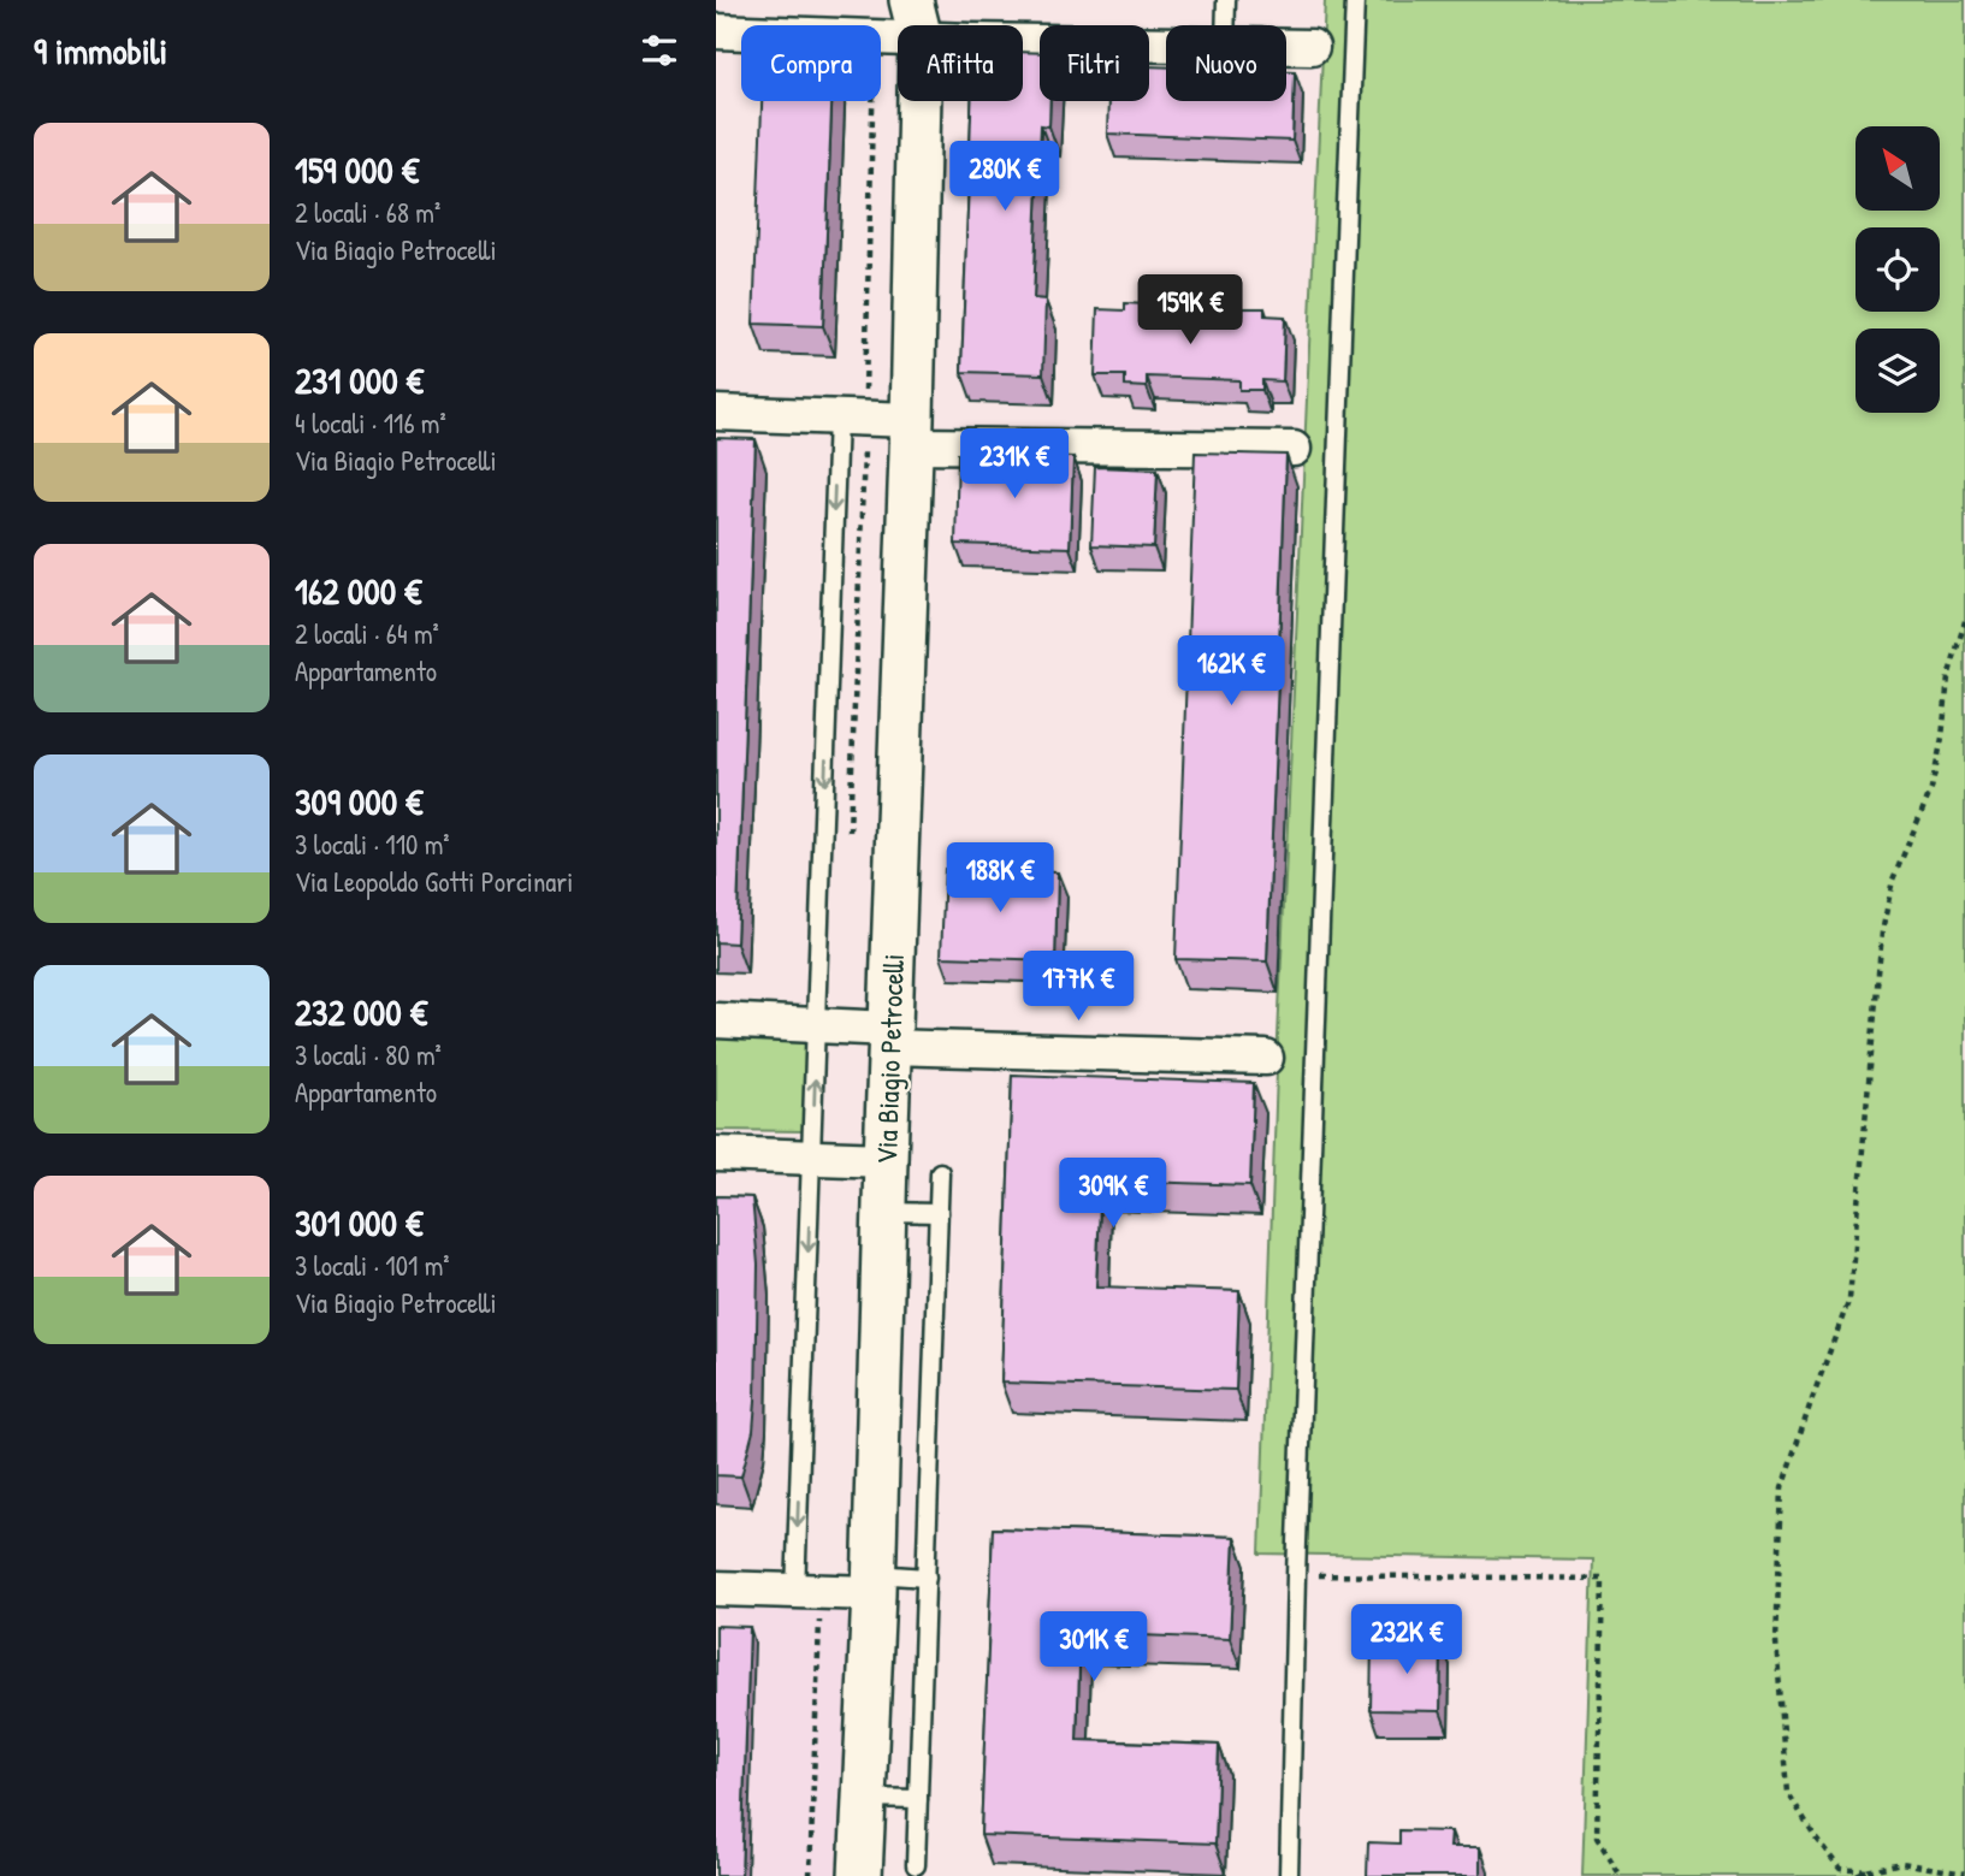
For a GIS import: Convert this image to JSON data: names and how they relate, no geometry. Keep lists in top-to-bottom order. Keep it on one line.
{"streets":{"street":["Via Biagio Petrocelli"]},"north":"top left","page":{"heading":"9 immobili","chip":["Compra","Affitta","Filtri","Nuovo"],"list":[{"name":"159 000 €","note":"2 locali · 68 m² · Via Biagio Petrocelli"},{"name":"231 000 €","note":"4 locali · 116 m² · Via Biagio Petrocelli"},{"name":"162 000 €","note":"2 locali · 64 m² · Appartamento"},{"name":"309 000 €","note":"3 locali · 110 m² · Via Leopoldo Gotti Porcinari"},{"name":"232 000 €","note":"3 locali · 80 m² · Appartamento"},{"name":"301 000 €","note":"3 locali · 101 m² · Via Biagio Petrocelli"}],"price":["280K €","159K €","231K €","162K €","188K €","177K €","309K €","232K €","301K €"]}}
